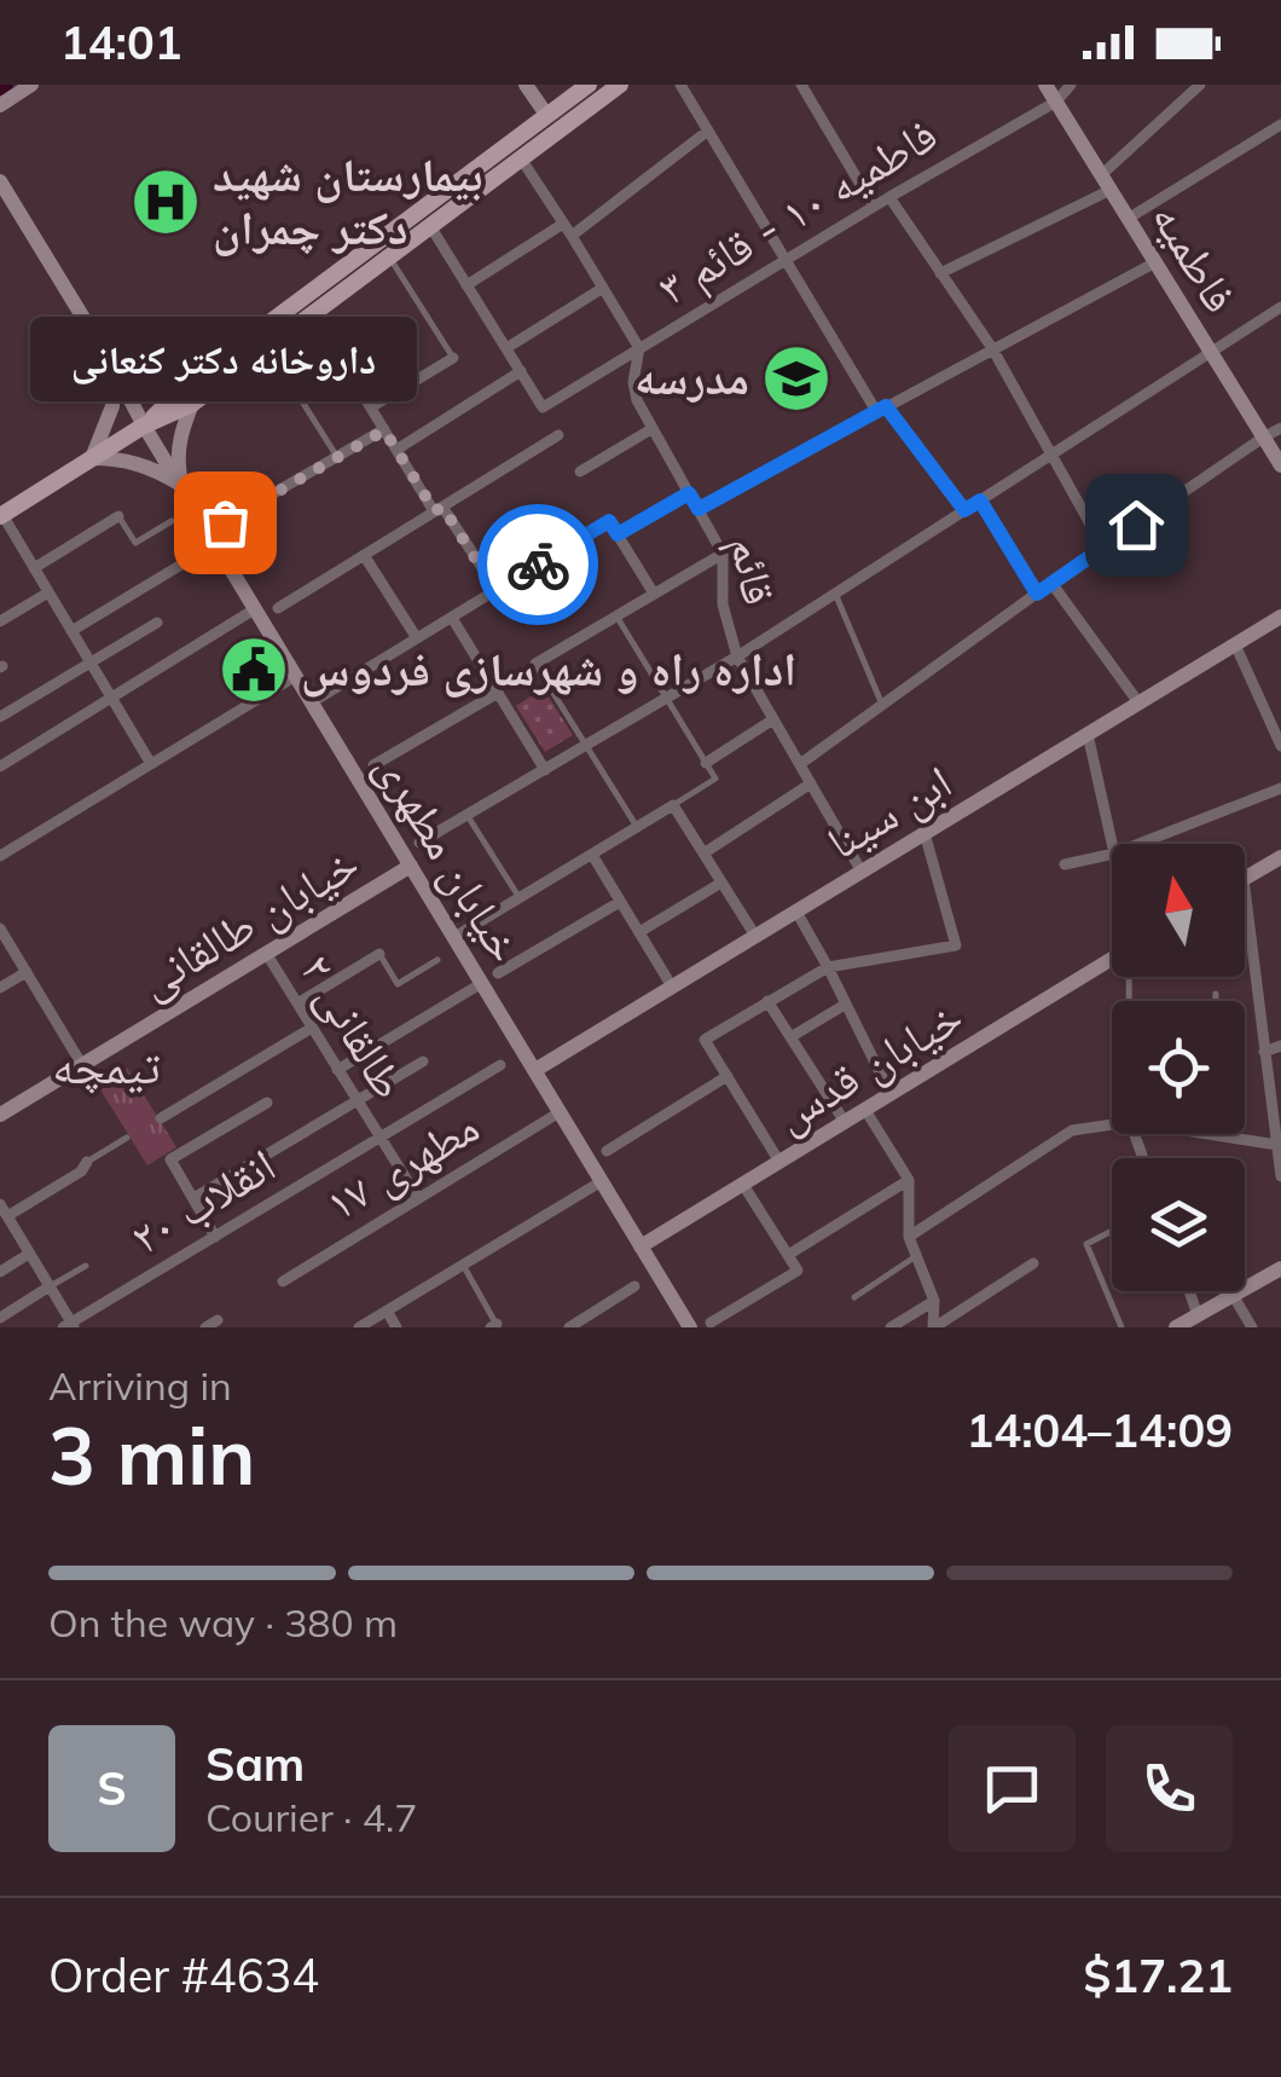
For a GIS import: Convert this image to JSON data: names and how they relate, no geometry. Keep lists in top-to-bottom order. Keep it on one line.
{"streets":{"street":["فاطمیه ۱۰ - قائم ۳","فاطمیه","قائم","ابن سینا","خیابان مطهری","خیابان طالقانی","طالقانی ۲","خیابان قدس","مطهری ۱۷","انقلاب ۲۰"]},"crossings":[["فاطمیه ۱۰ - قائم ۳","فاطمیه"],["فاطمیه ۱۰ - قائم ۳","قائم"],["قائم","ابن سینا"],["ابن سینا","خیابان مطهری"],["خیابان مطهری","خیابان طالقانی"],["خیابان مطهری","خیابان قدس"],["خیابان مطهری","مطهری ۱۷"],["خیابان طالقانی","طالقانی ۲"],["طالقانی ۲","مطهری ۱۷"],["طالقانی ۲","انقلاب ۲۰"]],"districts":["تیمچه"],"places":{"hospital":["بیمارستان شهید دکتر چمران"],"school or university":["مدرسه"],"other":["داروخانه دکتر کنعانی"],"public building":["اداره راه و شهرسازی فردوس"]},"north":"top","page":{"status":"14:01","bubble":"داروخانه دکتر کنعانی","heading":["3 min","Arriving in","14:04–14:09"],"panel":["Sam","Courier · 4.7","Order #4634","$17.21"],"bar":"On the way · 380 m","round":"S"}}
